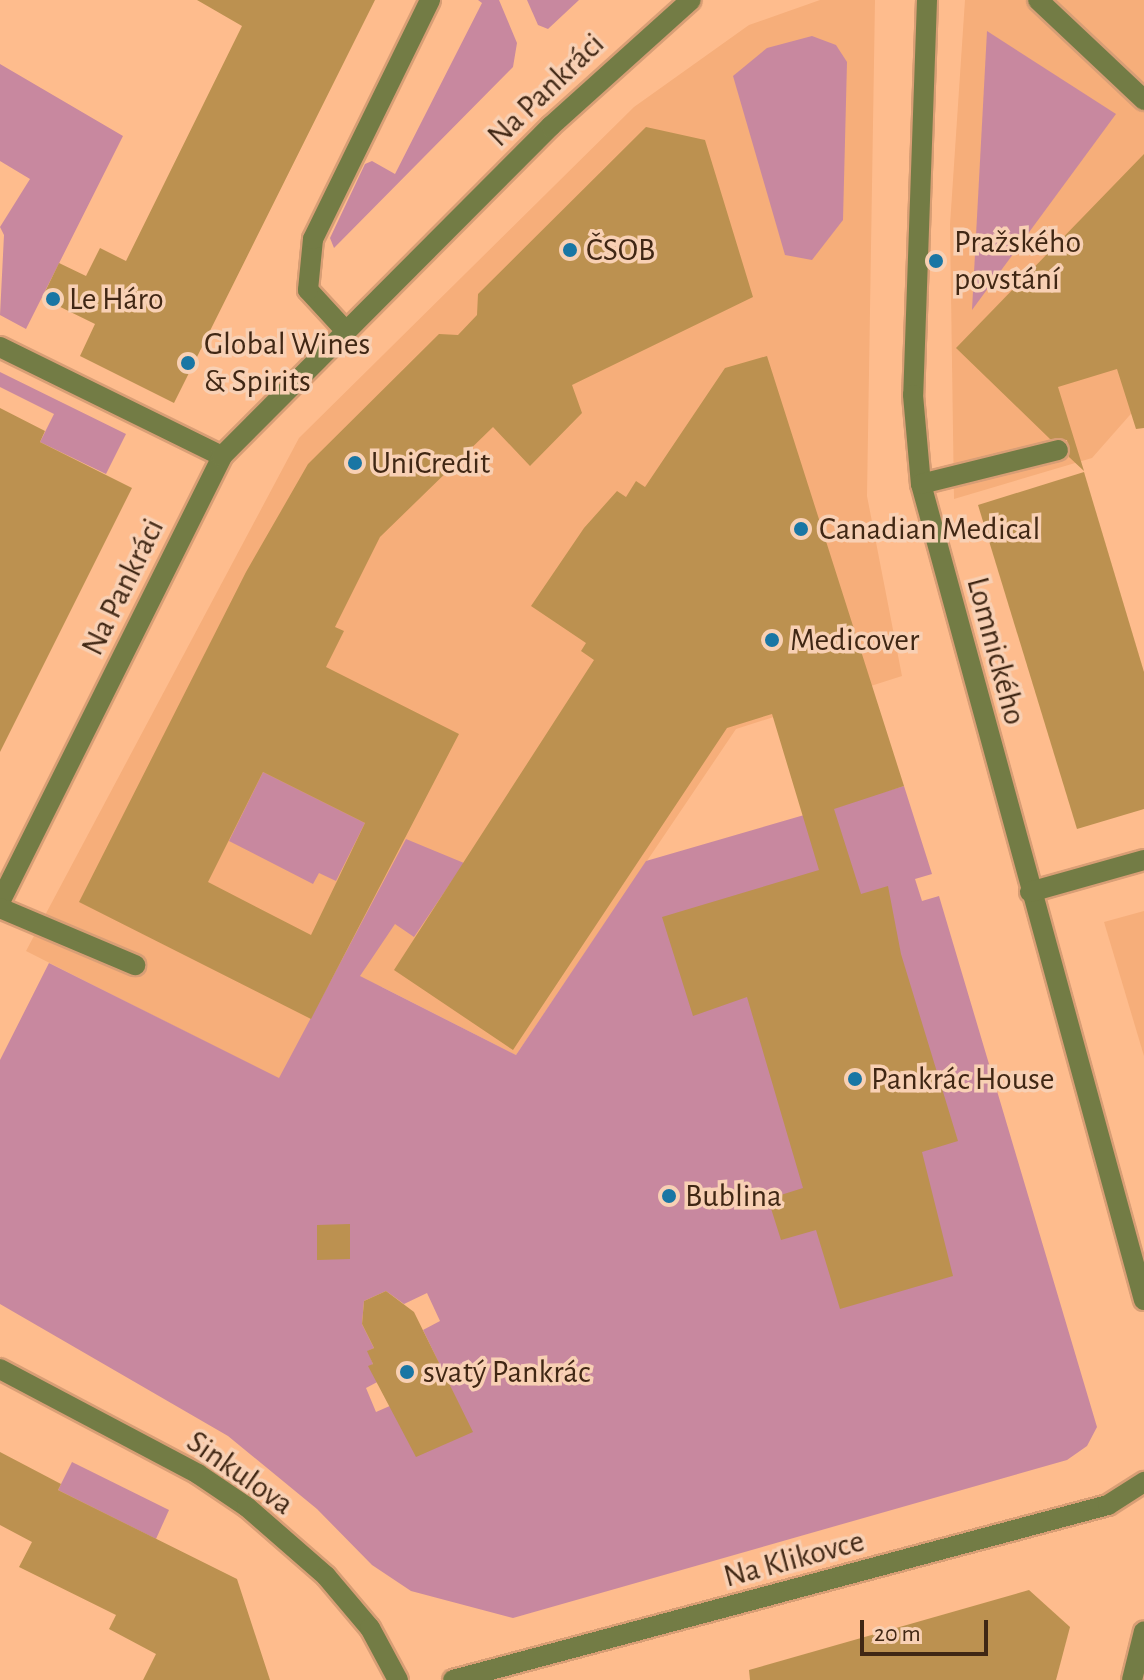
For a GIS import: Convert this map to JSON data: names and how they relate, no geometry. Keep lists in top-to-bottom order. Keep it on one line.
{"streets":{"street":["Na Pankráci","Lomnického","Sinkulova","Na Klikovce"]},"places":["ČSOB","Pražského povstání","Le Háro","Global Wines & Spirits","UniCredit","Canadian Medical","Medicover","Pankrác House","Bublina","svatý Pankrác"],"scale_bar":"20 m"}
